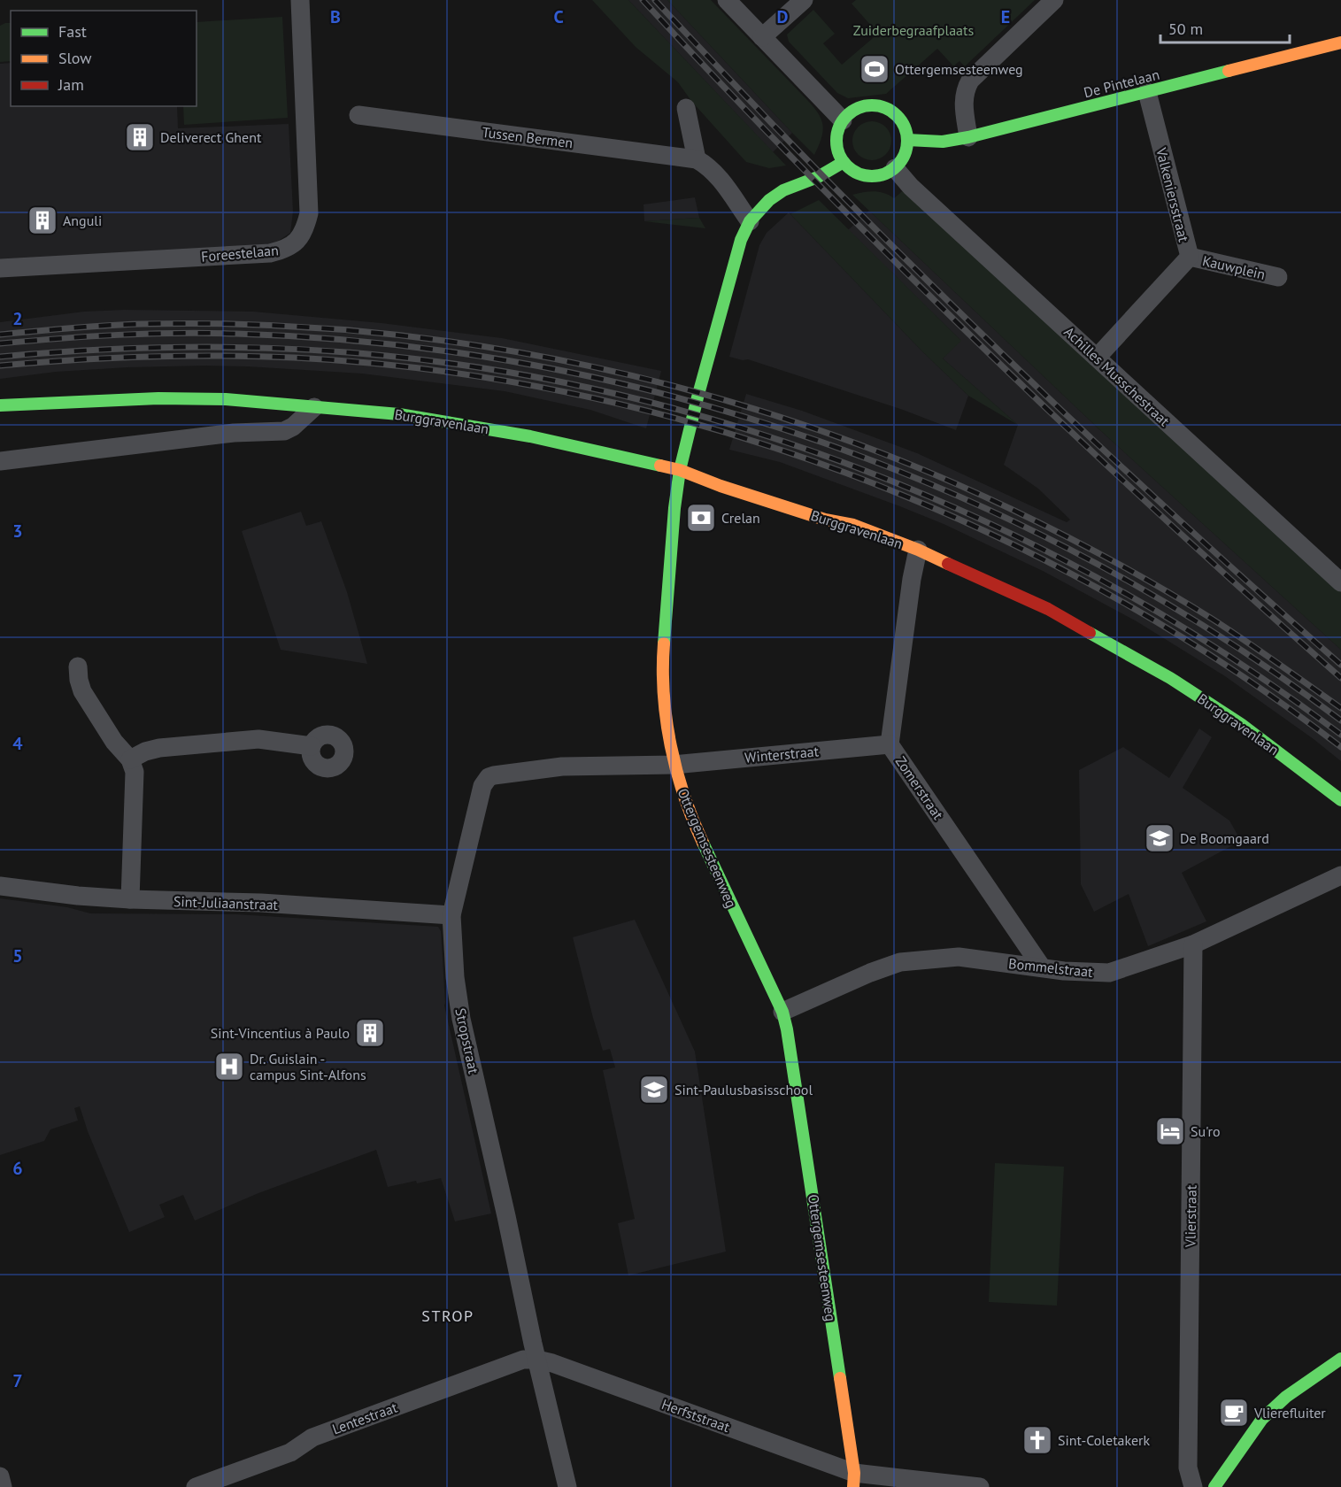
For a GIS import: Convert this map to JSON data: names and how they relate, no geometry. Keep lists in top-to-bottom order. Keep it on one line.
{"streets":{"street":["De Pintelaan","Tussen Bermen","Valkeniersstraat","Foreestelaan","Kauwplein","Achilles Musschestraat","Burggravenlaan","Winterstraat","Zomerstraat","Ottergemsesteenweg","Sint-Juliaanstraat","Bommelstraat","Stropstraat","Vlierstraat","Herfststraat","Lentestraat"]},"crossings":[["De Pintelaan","Valkeniersstraat"],["De Pintelaan","Achilles Musschestraat"],["De Pintelaan","Ottergemsesteenweg"],["Valkeniersstraat","Kauwplein"],["Valkeniersstraat","Achilles Musschestraat"],["Achilles Musschestraat","Ottergemsesteenweg"],["Burggravenlaan","Zomerstraat"],["Burggravenlaan","Ottergemsesteenweg"],["Winterstraat","Zomerstraat"],["Winterstraat","Ottergemsesteenweg"],["Winterstraat","Stropstraat"],["Zomerstraat","Bommelstraat"],["Ottergemsesteenweg","Bommelstraat"],["Ottergemsesteenweg","Stropstraat"],["Ottergemsesteenweg","Herfststraat"],["Sint-Juliaanstraat","Stropstraat"],["Bommelstraat","Vlierstraat"],["Stropstraat","Herfststraat"],["Stropstraat","Lentestraat"],["Herfststraat","Lentestraat"]],"districts":["STROP"],"parks":["Zuiderbegraafplaats"],"places":{"sports":["Ottergemsesteenweg"],"building":["Deliverect Ghent","Anguli","Sint-Vincentius à Paulo"],"bank":["Crelan"],"school or university":["De Boomgaard","Sint-Paulusbasisschool"],"hospital":["Dr. Guislain - campus Sint-Alfons"],"hotel":["Su'ro"],"cafe":["Vlierefluiter"],"church":["Sint-Coletakerk"]},"legend":["Fast","Slow","Jam"],"scale_bar":"50 m","grid":{"columns":["B","C","D","E"],"rows":["2","3","4","5","6","7"]}}
